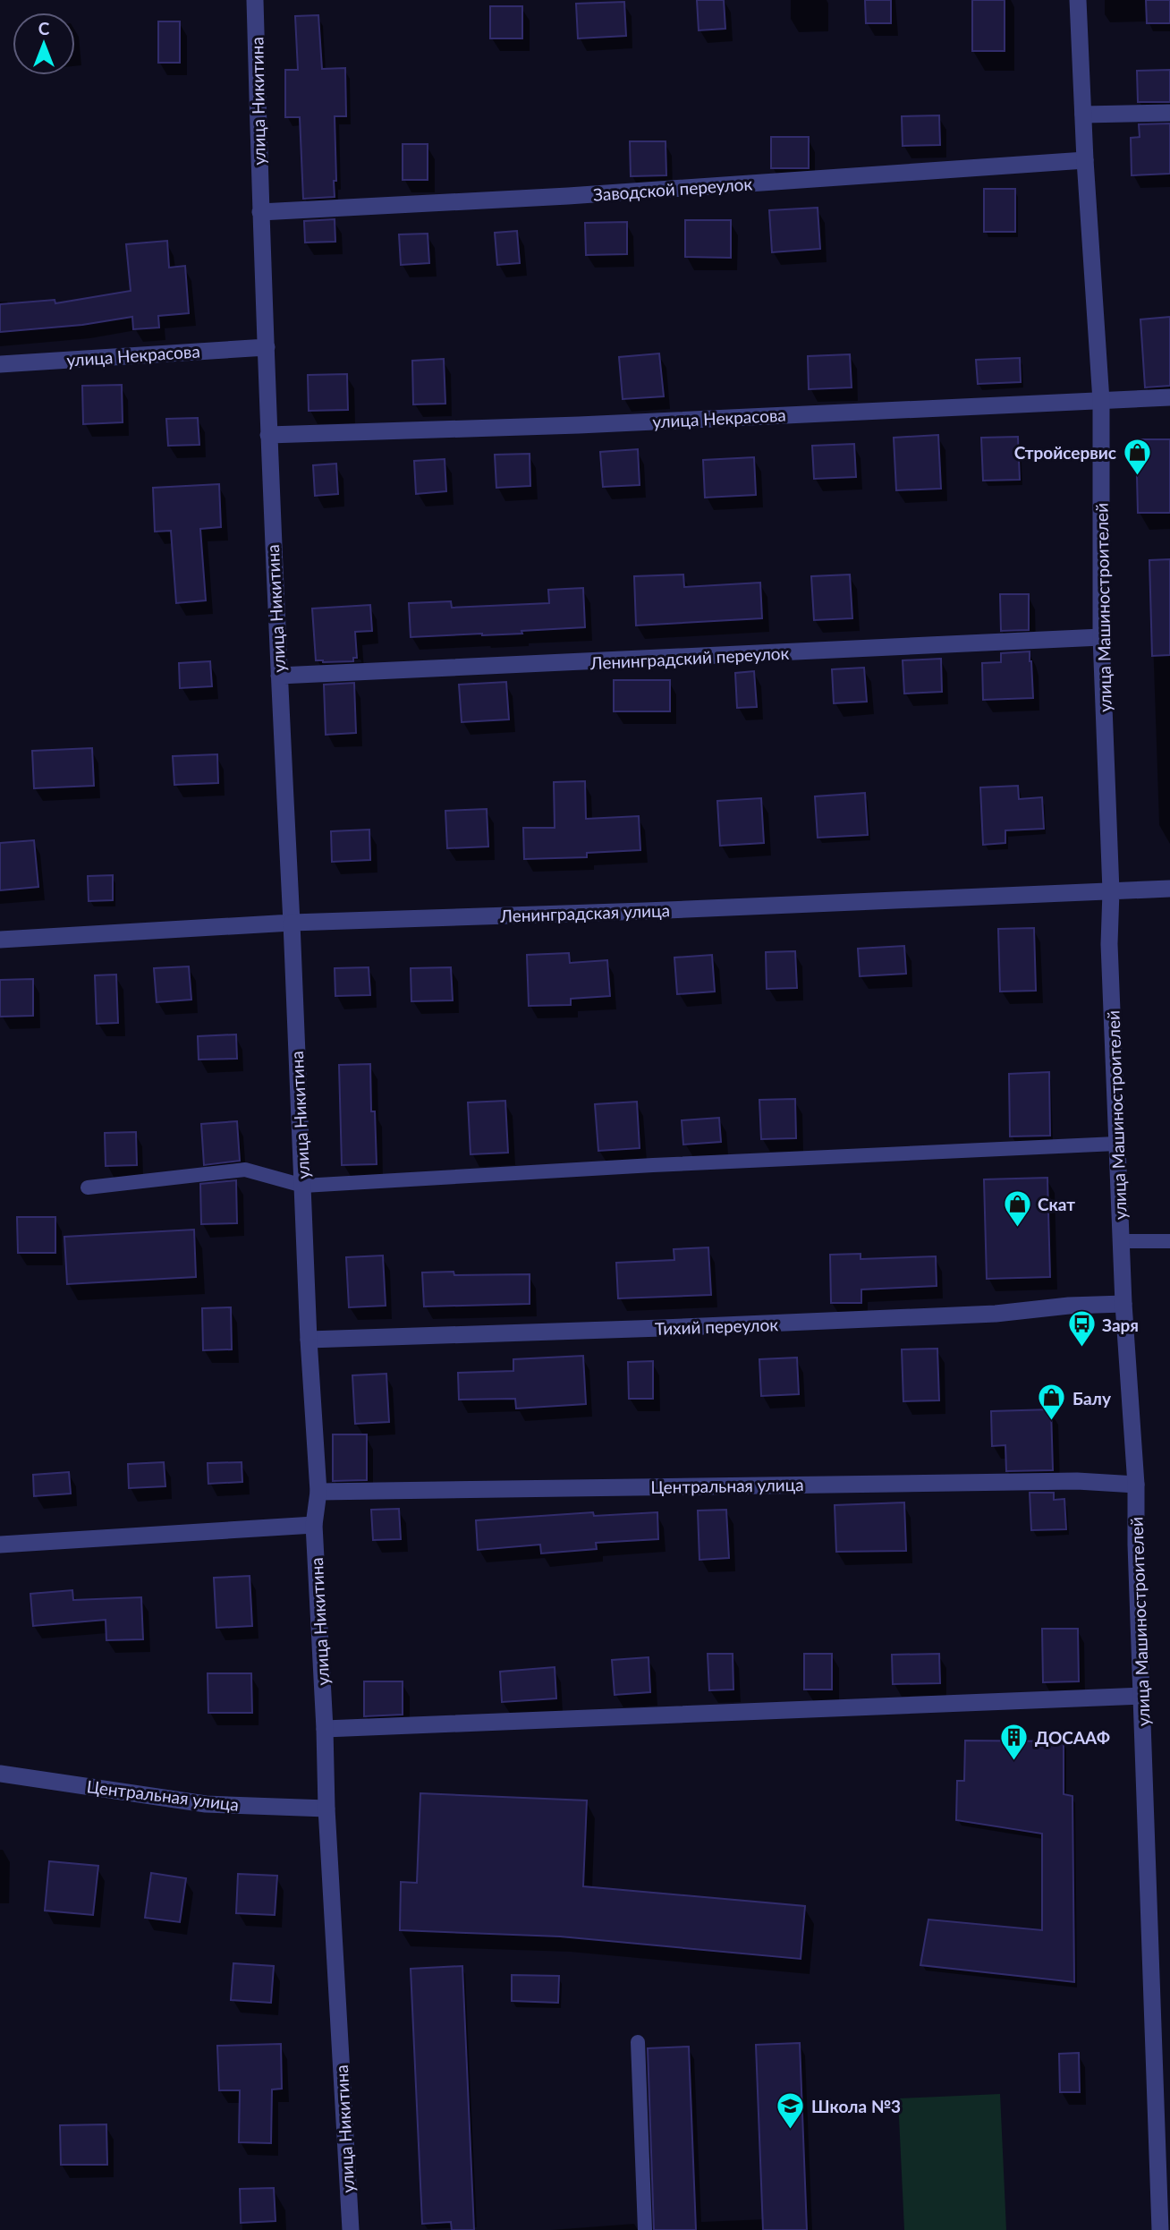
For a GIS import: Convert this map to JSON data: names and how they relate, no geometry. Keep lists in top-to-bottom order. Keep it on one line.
{"streets":{"street":["улица Никитина","Заводской переулок","улица Некрасова","улица Машиностроителей","Ленинградский переулок","Ленинградская улица","Тихий переулок","Центральная улица"]},"crossings":[["улица Никитина","Заводской переулок"],["улица Никитина","улица Некрасова"],["улица Никитина","Ленинградский переулок"],["улица Никитина","Ленинградская улица"],["улица Никитина","Тихий переулок"],["улица Никитина","Центральная улица"],["Заводской переулок","улица Машиностроителей"],["улица Некрасова","улица Машиностроителей"],["улица Машиностроителей","Ленинградский переулок"],["улица Машиностроителей","Ленинградская улица"],["улица Машиностроителей","Тихий переулок"],["улица Машиностроителей","Центральная улица"]],"places":{"shop":["Стройсервис","Скат","Балу"],"bus stop":["Заря"],"building":["ДОСААФ"],"school or university":["Школа №3"]},"north":"top"}
